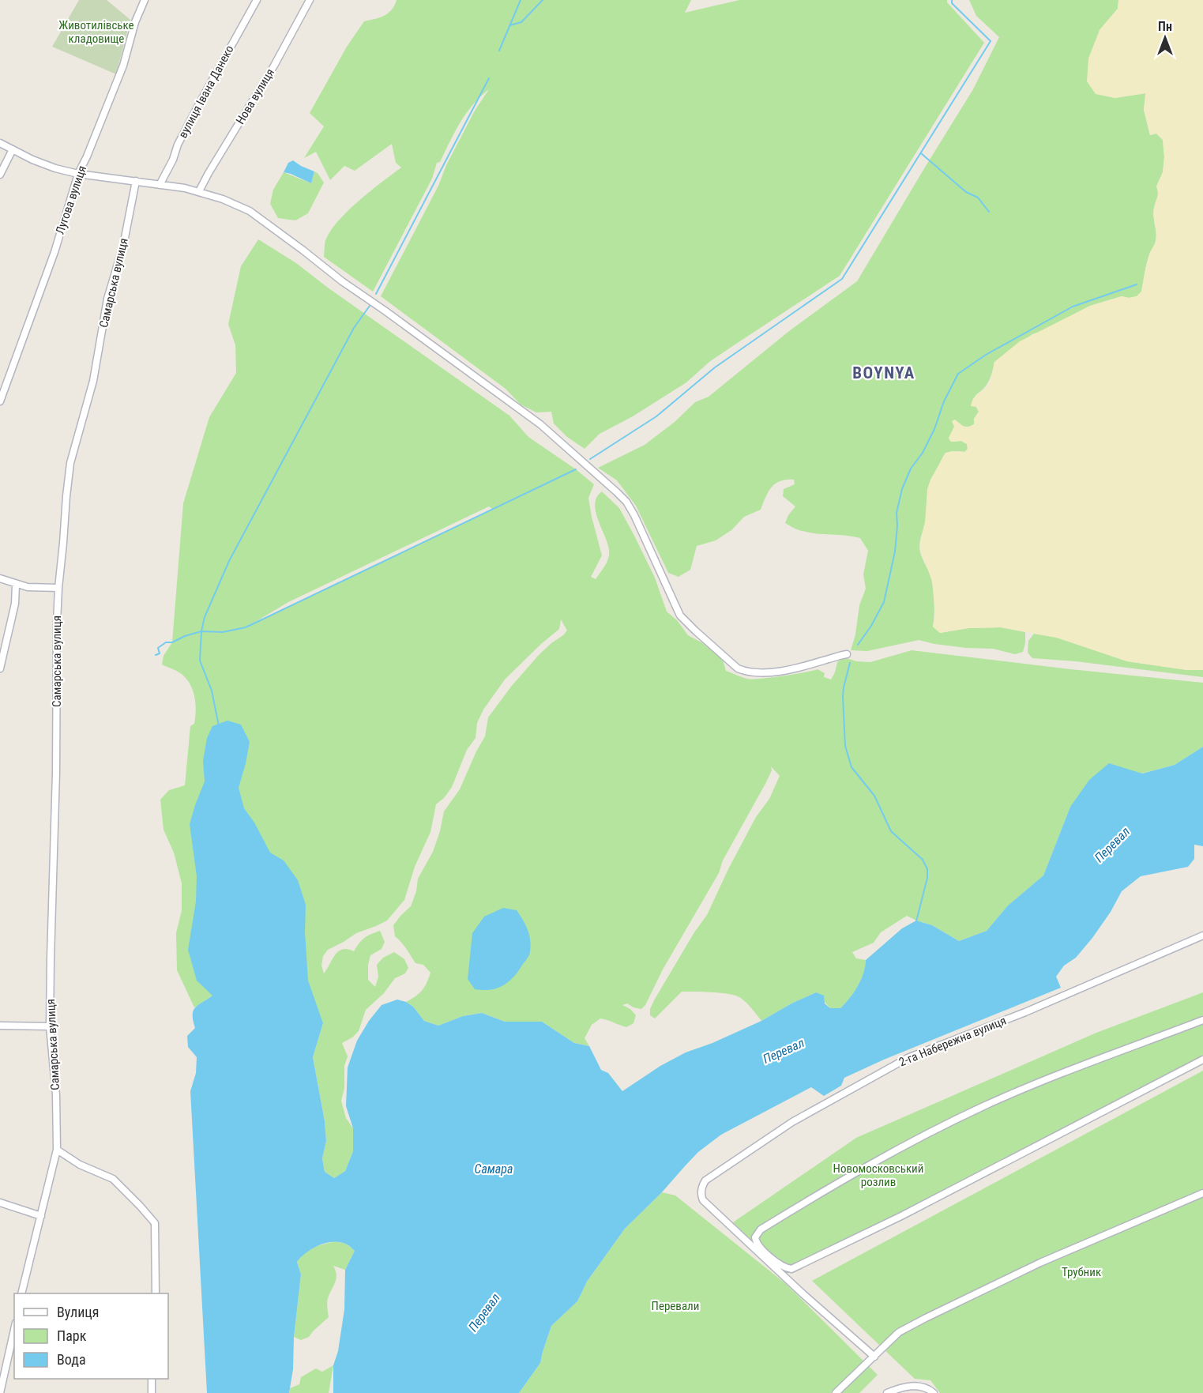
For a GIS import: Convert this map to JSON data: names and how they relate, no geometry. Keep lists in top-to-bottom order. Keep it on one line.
{"streets":{"street":["вулиця Івана Данеко","Нова вулиця","Лугова вулиця","Самарська вулиця","2-га Набережна вулиця"]},"districts":["BOYNYA"],"water":["Перевал","Самара"],"parks":["Животилівське кладовище","Новомосковський розлив","Трубник","Перевали"],"legend":["Вулиця","Парк","Вода"],"north":"top"}
